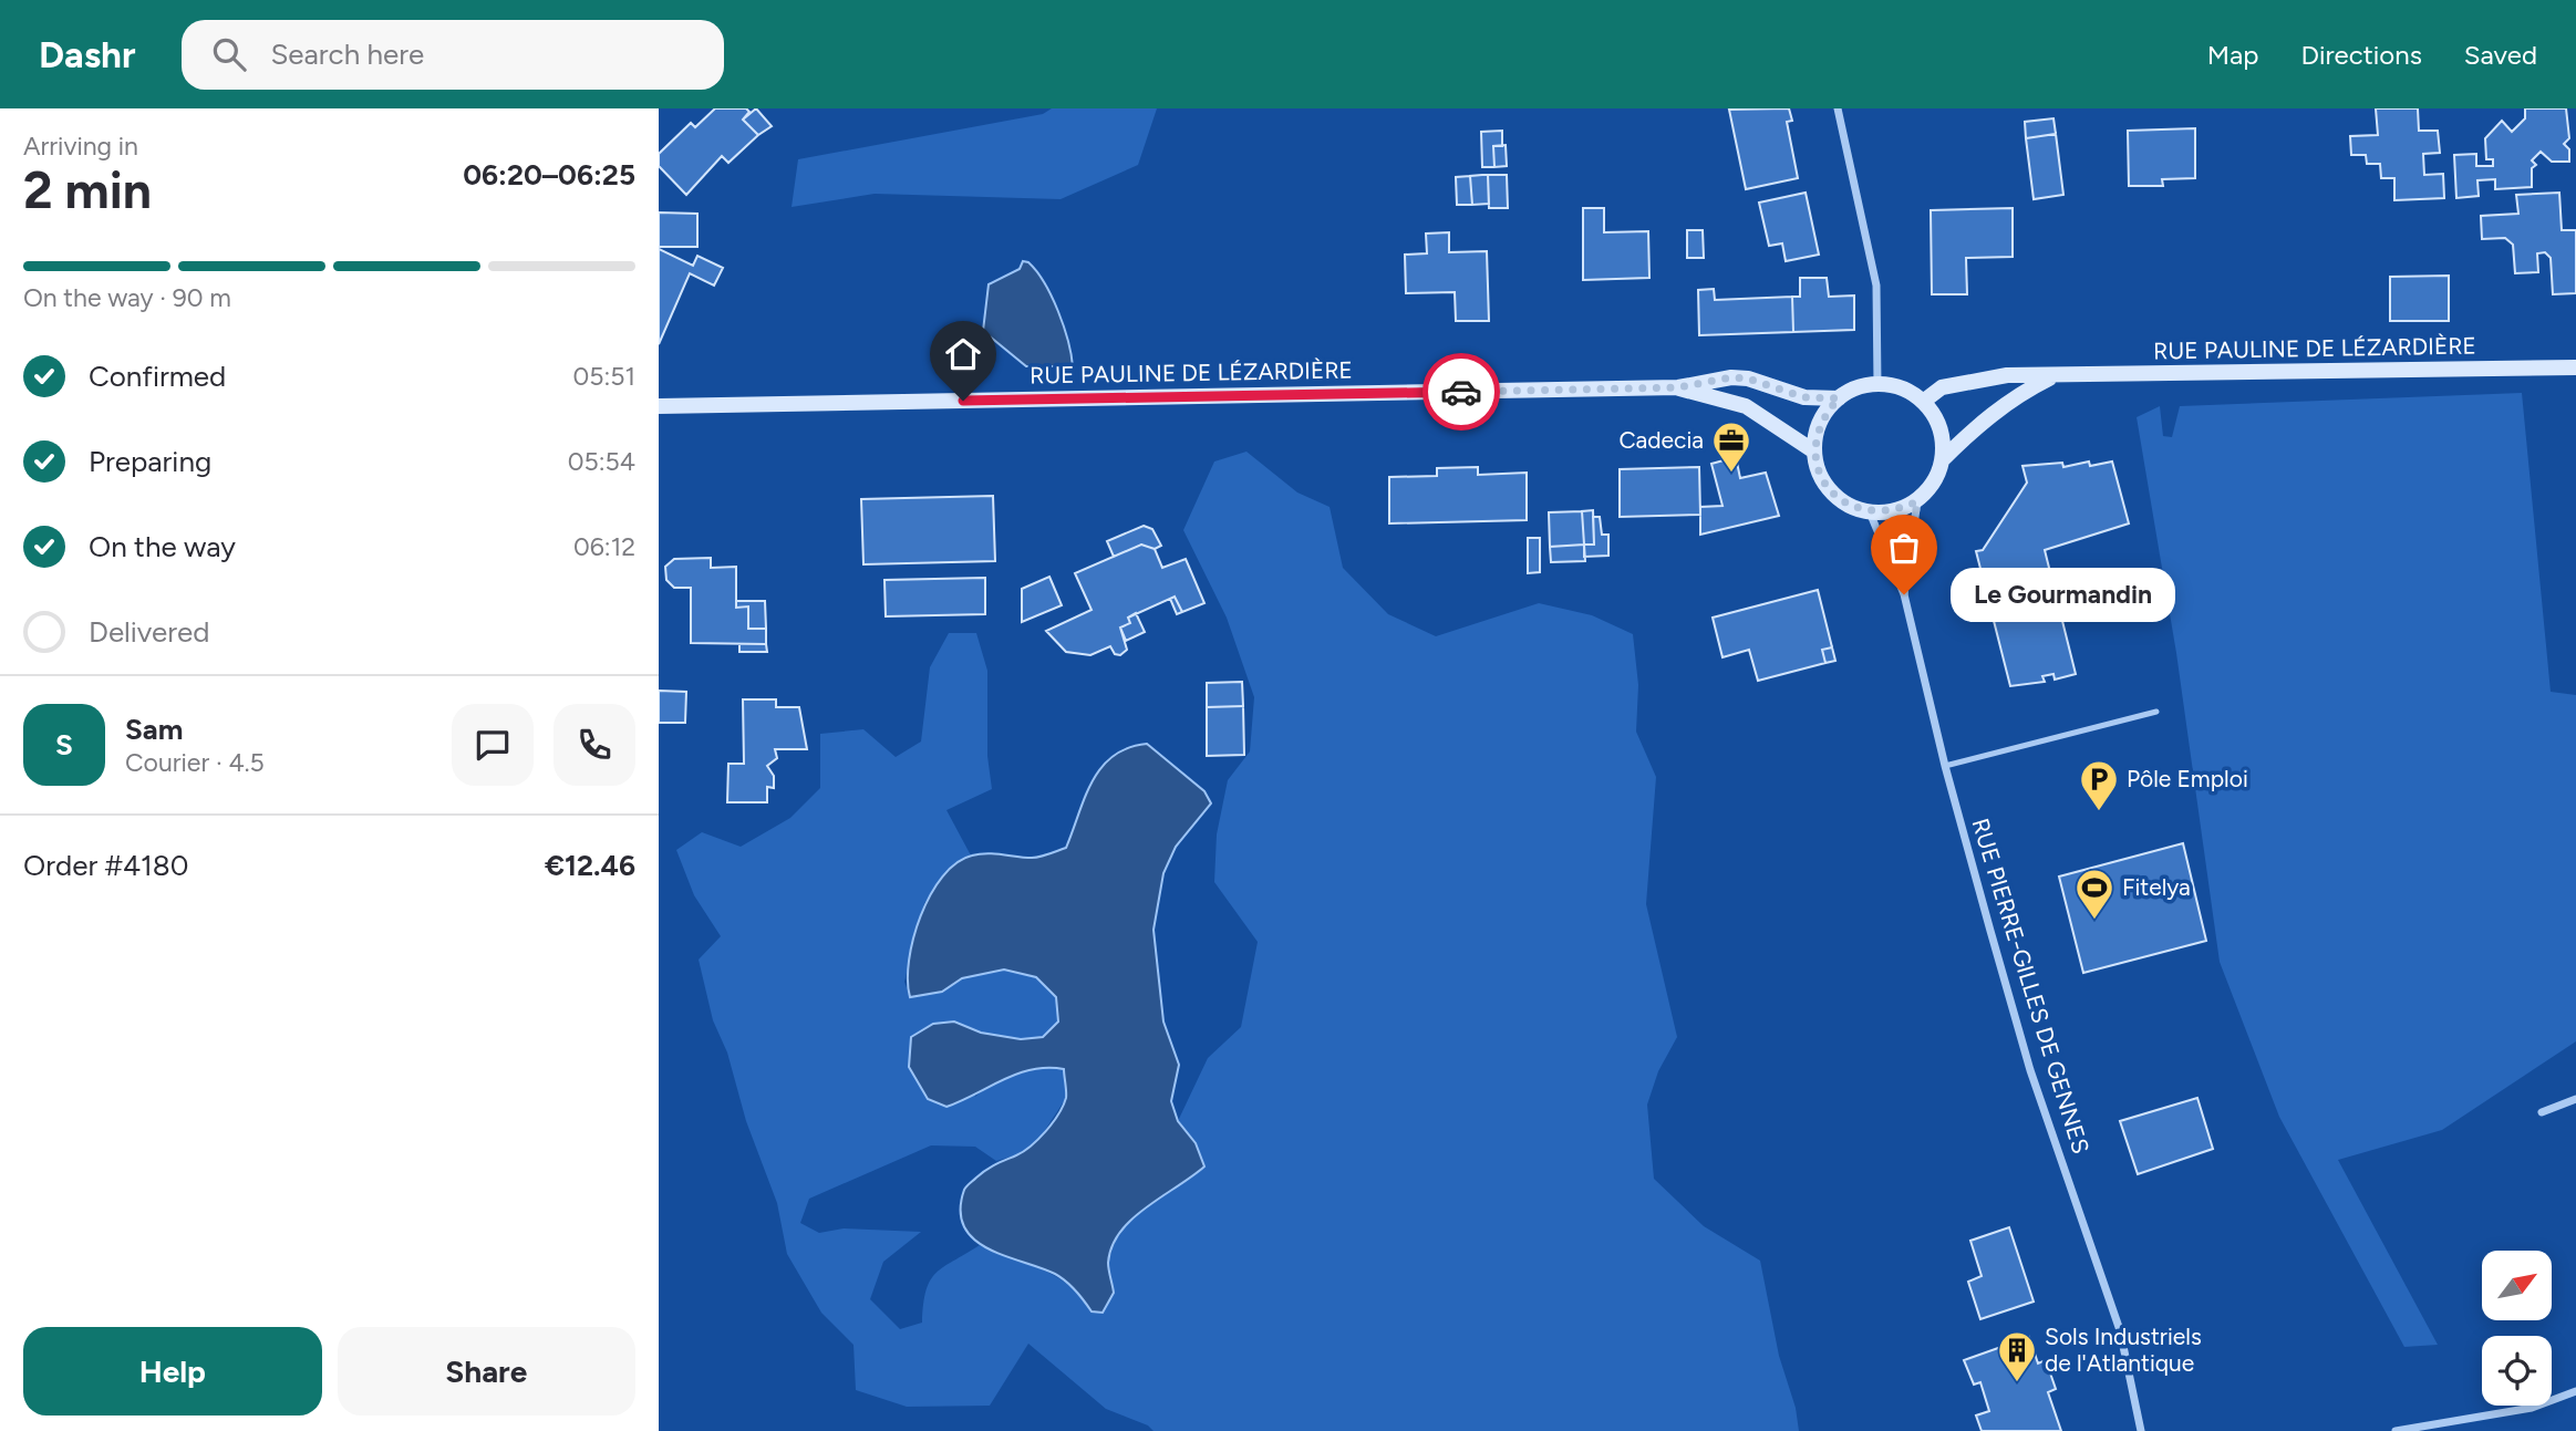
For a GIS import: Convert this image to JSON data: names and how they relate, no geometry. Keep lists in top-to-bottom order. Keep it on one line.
{"streets":{"main road":["RUE PAULINE DE LÉZARDIÈRE"],"street":["RUE PIERRE-GILLES DE GENNES"]},"crossings":[["RUE PAULINE DE LÉZARDIÈRE","RUE PIERRE-GILLES DE GENNES"]],"places":{"office":["Cadecia"],"other":["Le Gourmandin"],"parking":["Pôle Emploi"],"sports":["Fitelya"],"building":["Sols Industriels de l'Atlantique"]},"north":"top right","page":{"header":"Dashr","search":"Search here","nav":["Map","Directions","Saved"],"heading":["2 min","Arriving in","06:20–06:25"],"panel":["Sam","Courier · 4.5","Order #4180","€12.46"],"bar":"On the way · 90 m","list":[["Confirmed","05:51"],["Preparing","05:54"],["On the way","06:12"],"Delivered"],"bubble":"Le Gourmandin","round":"S","buttons":["Help","Share"]}}
